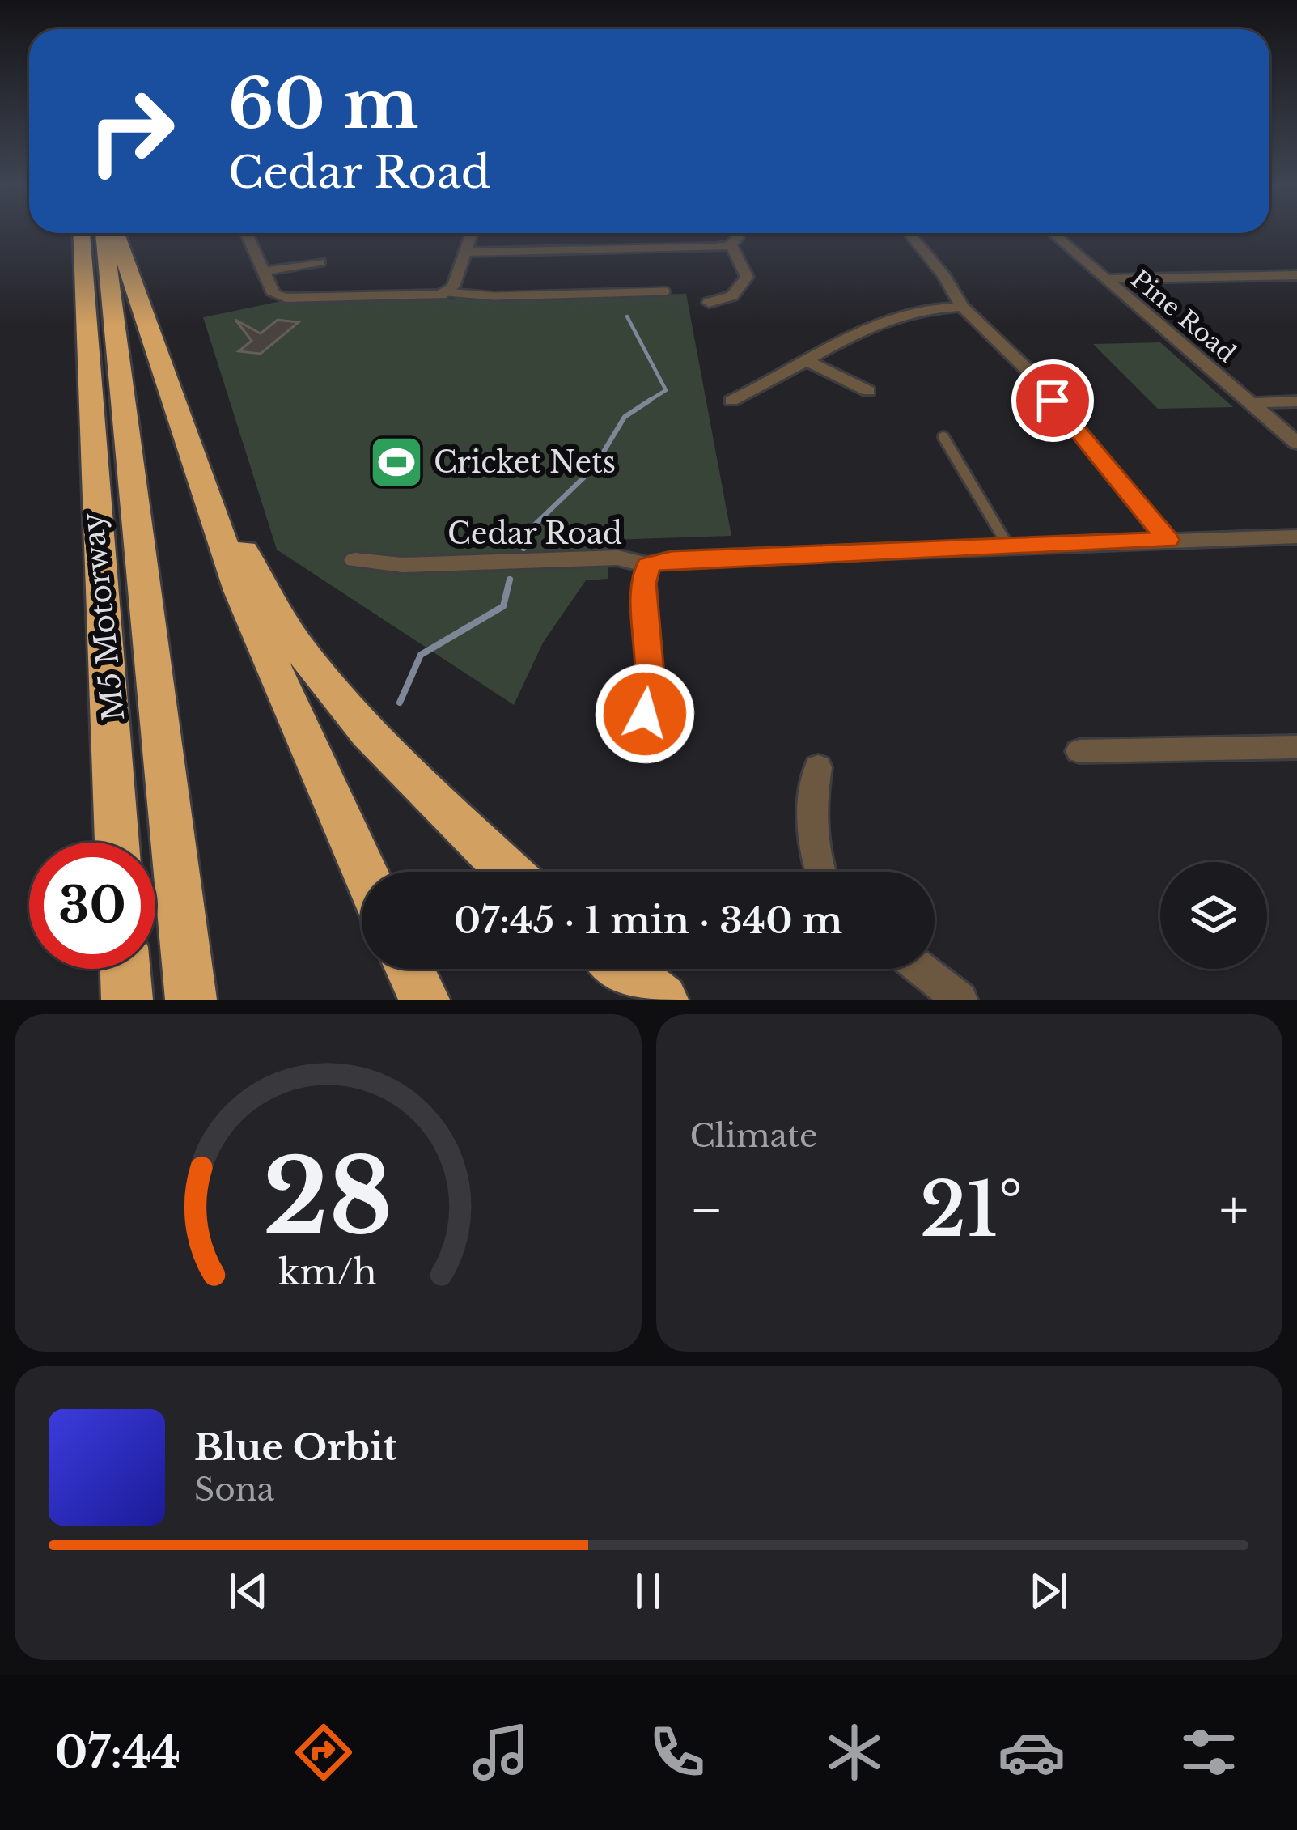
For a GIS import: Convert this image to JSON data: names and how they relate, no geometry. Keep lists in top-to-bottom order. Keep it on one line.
{"streets":{"highway":["M5 Motorway"],"street":["Pine Road","Cedar Road"]},"places":{"sports":["Cricket Nets"]},"page":{"turn":["60 m","Cedar Road"],"limit":"30","trip":"07:45 · 1 min · 340 m","tile":"Climate","heat":["−","21°","+"],"song":["Blue Orbit","Sona"],"tabs":"07:44","gauge":["28","km/h"]}}
